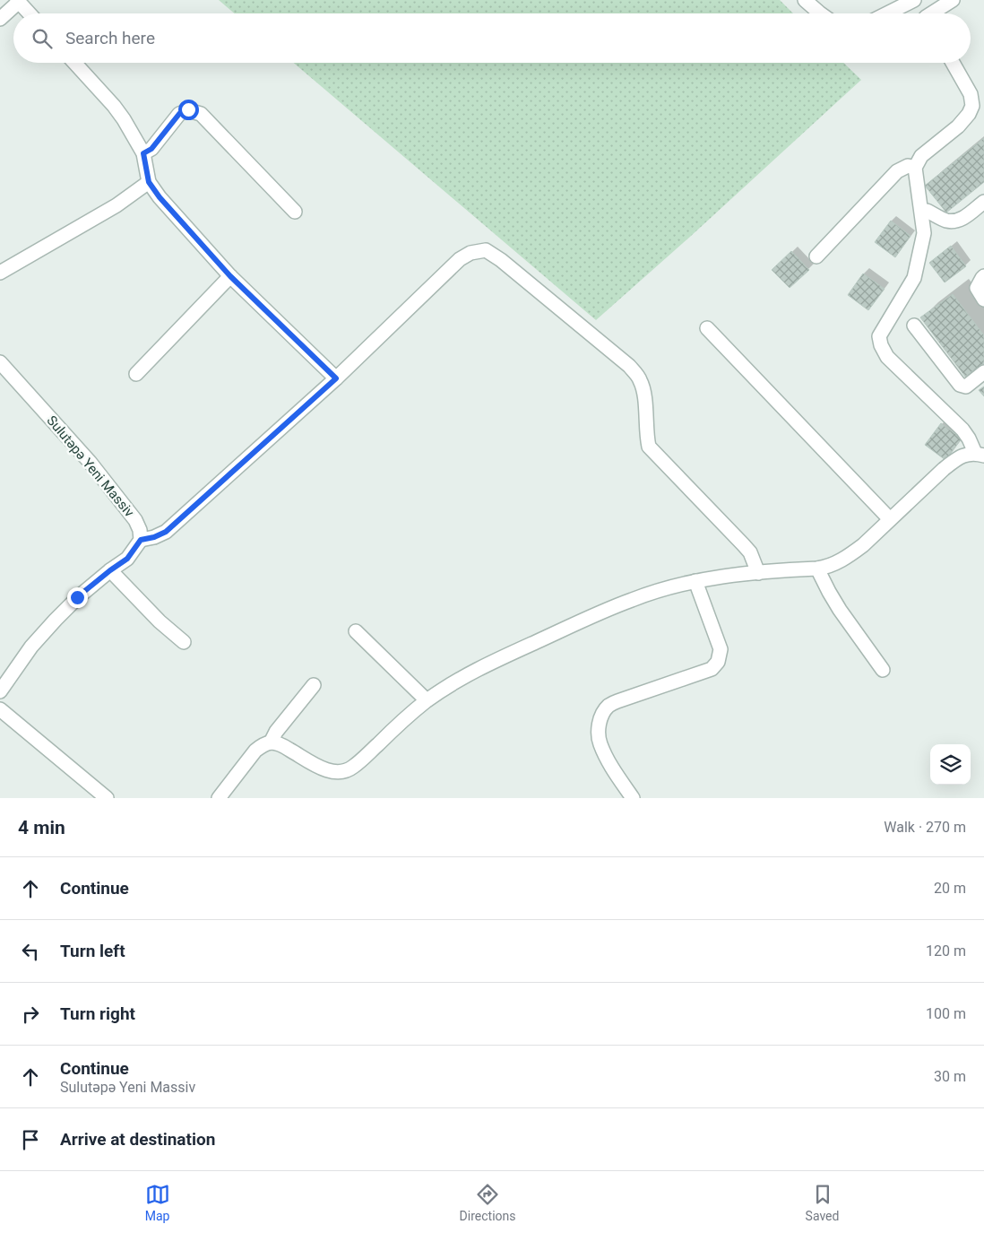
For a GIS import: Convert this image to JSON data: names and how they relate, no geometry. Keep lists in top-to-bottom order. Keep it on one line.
{"streets":{"street":["Sulutəpə Yeni Massiv"]},"page":{"search":"Search here","heading":["4 min","Walk · 270 m"],"list":[["Continue","20 m"],["Turn left","120 m"],["Turn right","100 m"],["Continue","Sulutəpə Yeni Massiv","30 m"],"Arrive at destination"],"nav":["Map","Directions","Saved"]}}
